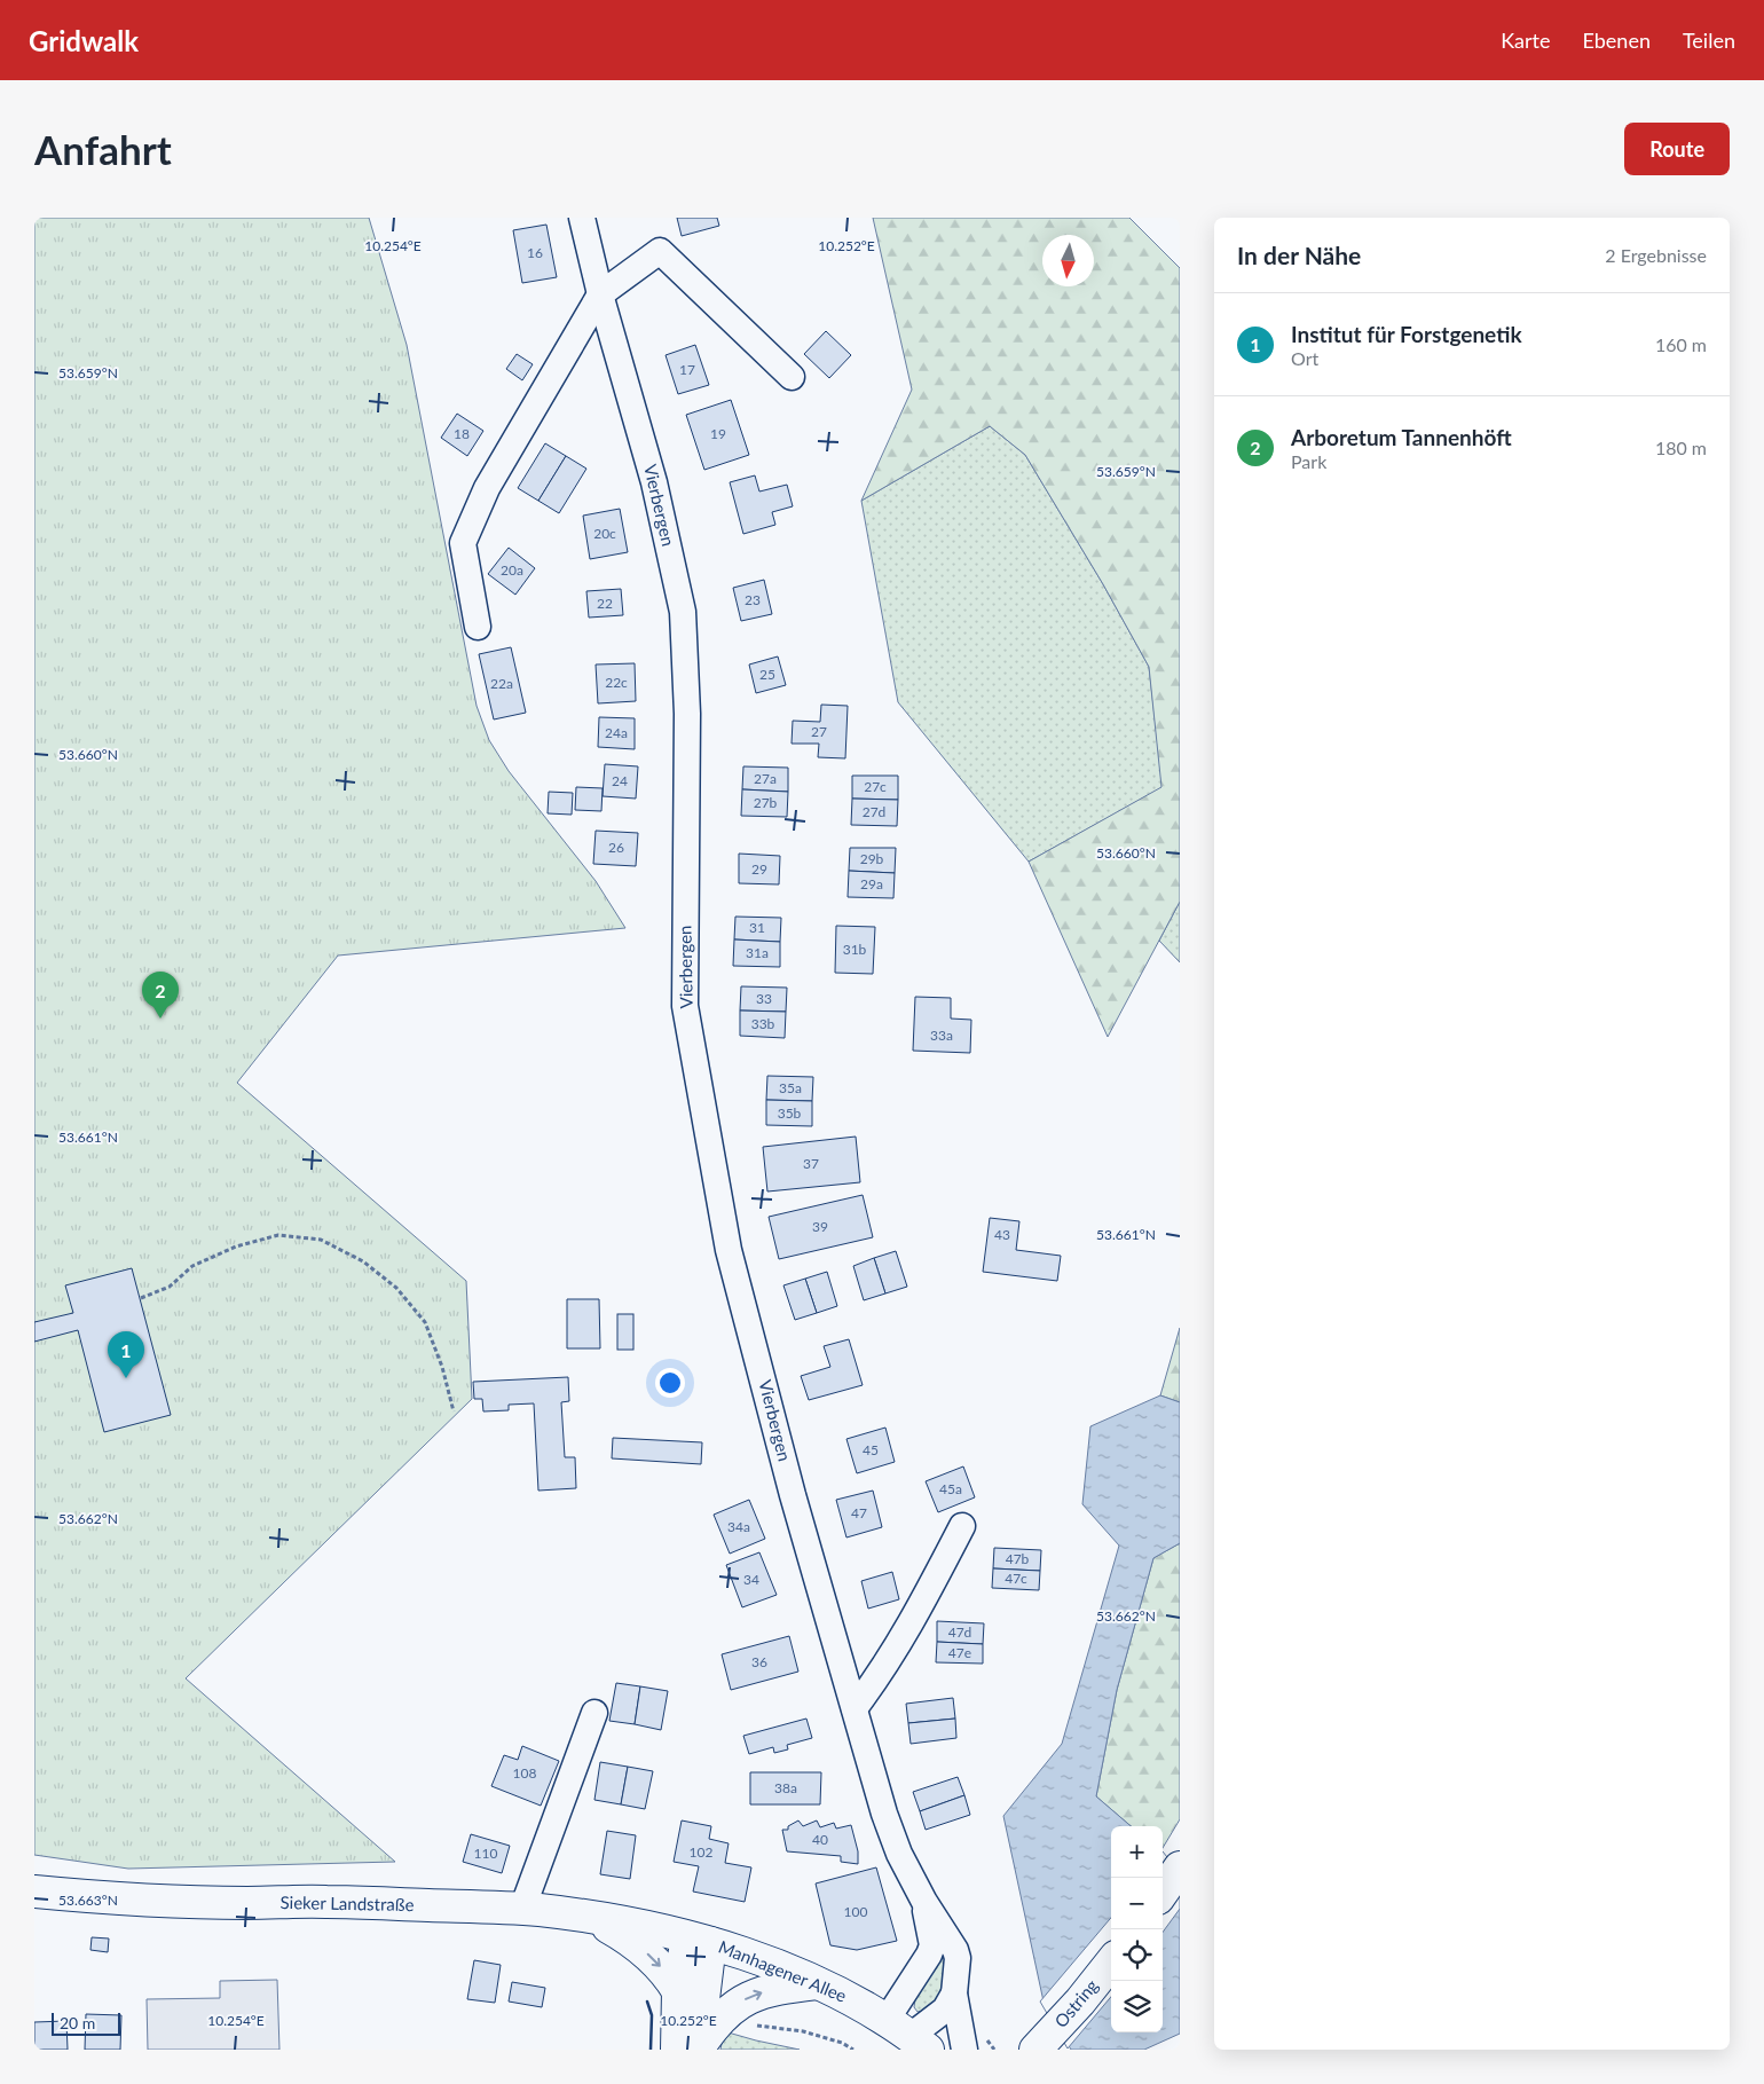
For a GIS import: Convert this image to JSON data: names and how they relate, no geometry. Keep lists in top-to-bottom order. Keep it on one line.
{"streets":{"main road":["Sieker Landstraße","Manhagener Allee","Ostring"],"street":["Vierbergen"]},"crossings":[["Vierbergen","Manhagener Allee"],["Sieker Landstraße","Manhagener Allee"]],"house_numbers":["16","17","18","19","20c","20a","23","22","25","22c","22a","27","24a","27a","24","27c","27b","27d","26","29b","29","29a","31","31b","31a","33","33b","33a","35a","35b","37","39","43","45","45a","47","34a","47b","47c","34","47d","47e","36","108","38a","40","102","110","100"],"scale_bar":"20 m","north":"bottom","page":{"header":"Gridwalk","nav":["Karte","Ebenen","Teilen"],"buttons":"Route","title":"Anfahrt","heading":["In der Nähe","2 Ergebnisse"],"list":[{"mark":"1","name":"Institut für Forstgenetik","note":"Ort","value":"160 m"},{"mark":"2","name":"Arboretum Tannenhöft","note":"Park","value":"180 m"}],"pins":["2","1"],"map_buttons":["+","−"],"scale":"20 m"},"coordinates":["10.254°E","10.252°E","53.659°N","53.660°N","53.661°N","53.662°N","53.663°N"]}
